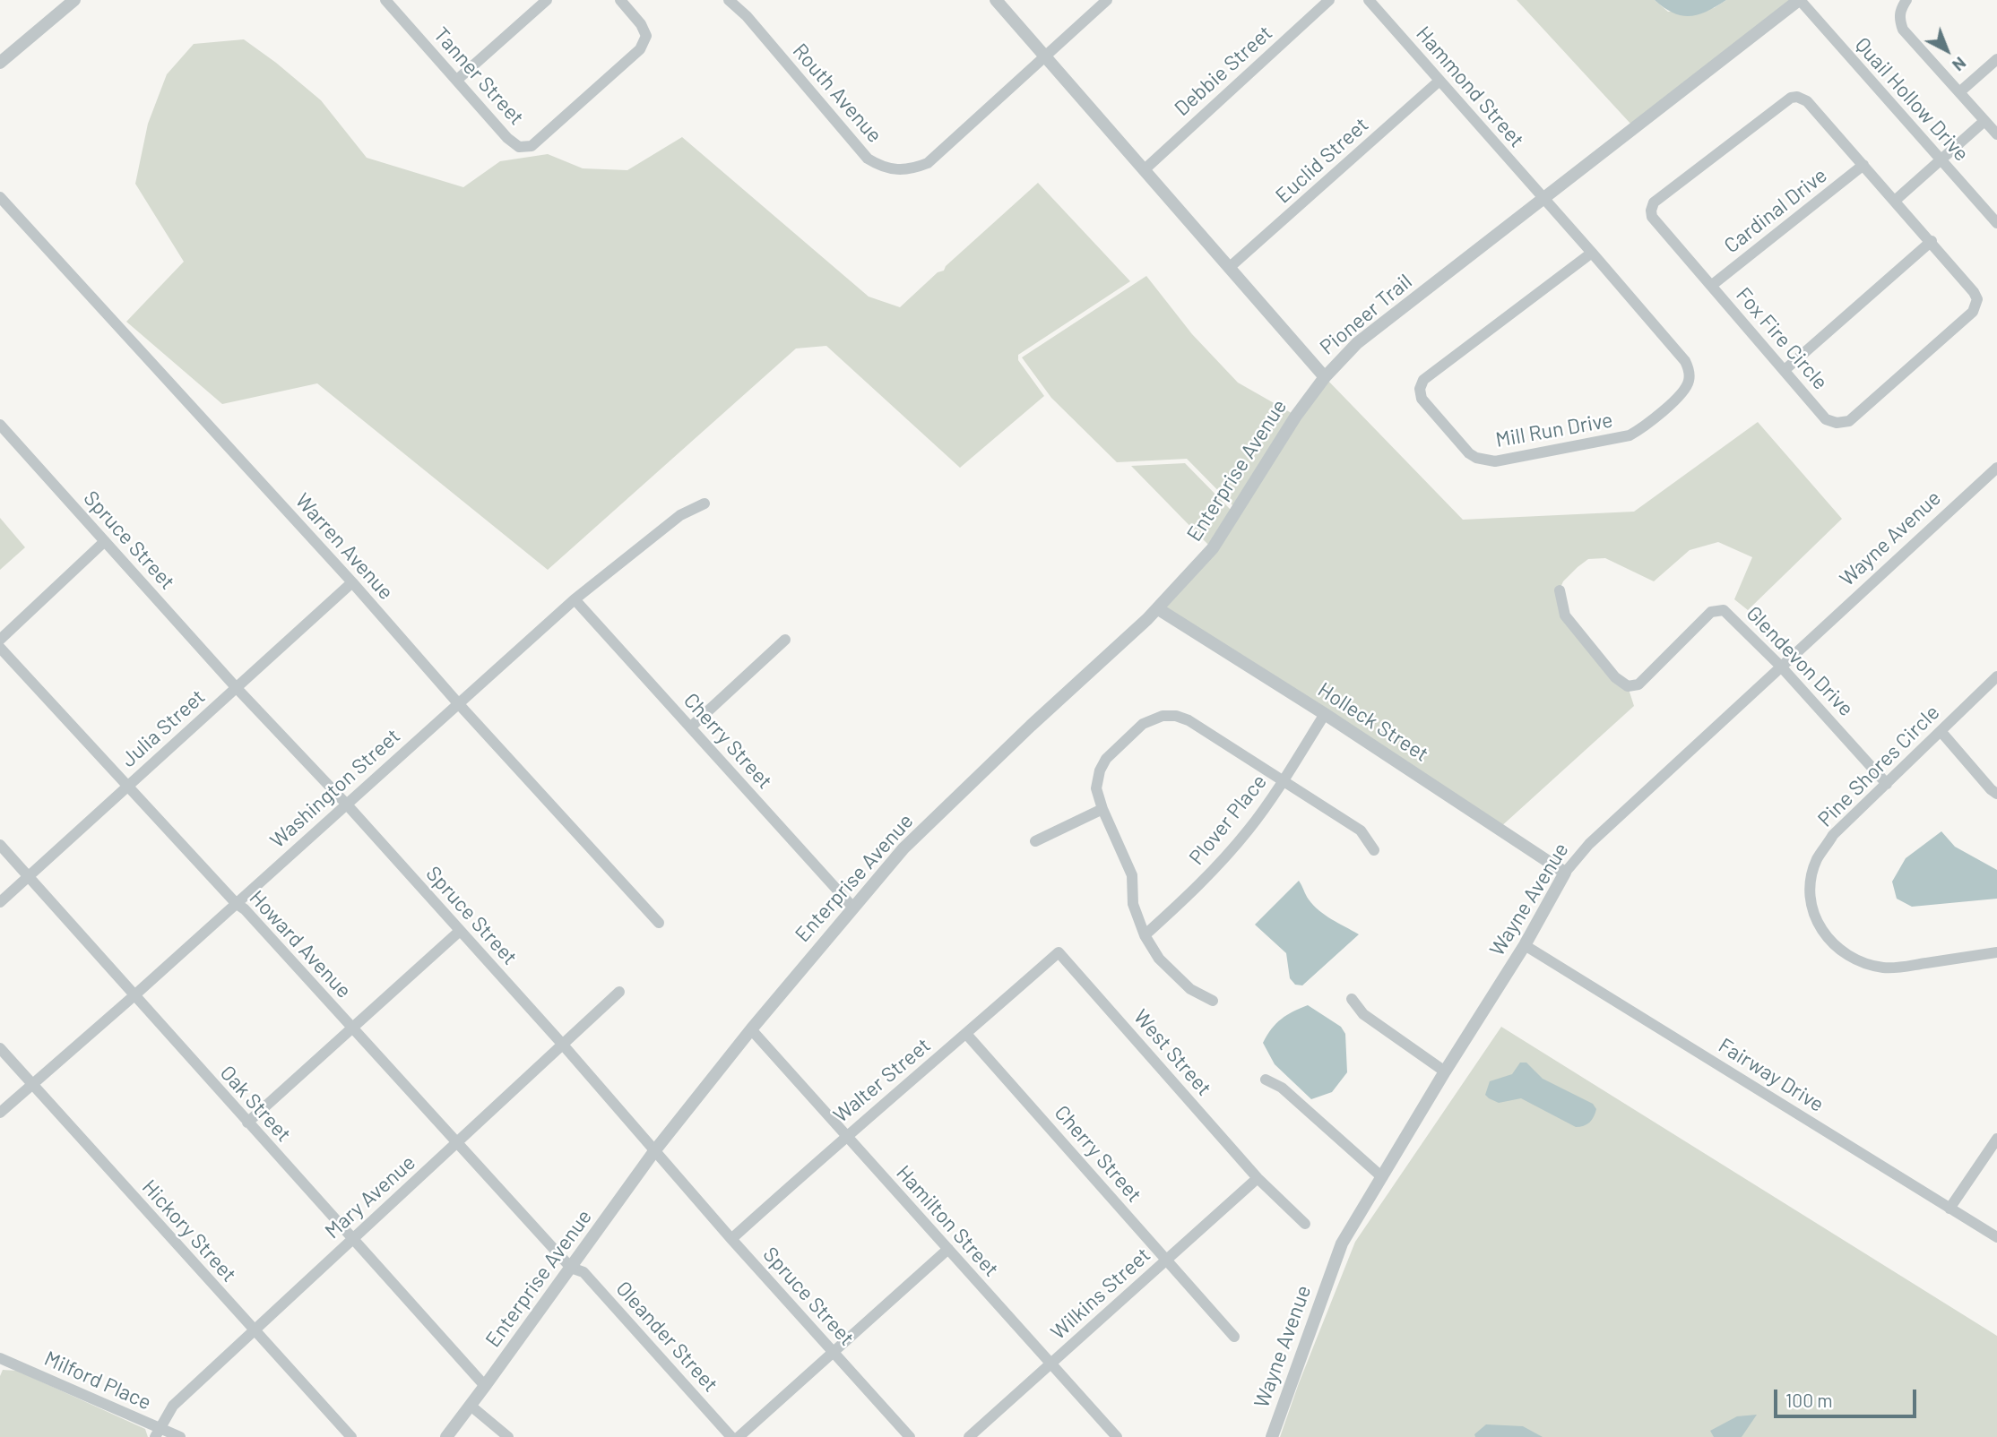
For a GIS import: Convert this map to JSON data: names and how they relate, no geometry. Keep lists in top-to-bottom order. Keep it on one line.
{"streets":{"street":["Debbie Street","Tanner Street","Hammond Street","Routh Avenue","Quail Hollow Drive","Euclid Street","Cardinal Drive","Pioneer Trail","Fox Fire Circle","Mill Run Drive","Enterprise Avenue","Wayne Avenue","Spruce Street","Warren Avenue","Glendevon Drive","Holleck Street","Julia Street","Cherry Street","Pine Shores Circle","Washington Street","Plover Place","Howard Avenue","West Street","Fairway Drive","Walter Street","Oak Street","Mary Avenue","Hamilton Street","Hickory Street","Wilkins Street","Oleander Street","Milford Place"]},"crossings":[["Debbie Street","Pioneer Trail"],["Hammond Street","Euclid Street"],["Hammond Street","Pioneer Trail"],["Hammond Street","Mill Run Drive"],["Routh Avenue","Pioneer Trail"],["Quail Hollow Drive","Pioneer Trail"],["Euclid Street","Pioneer Trail"],["Cardinal Drive","Fox Fire Circle"],["Pioneer Trail","Mill Run Drive"],["Pioneer Trail","Enterprise Avenue"],["Enterprise Avenue","Spruce Street"],["Enterprise Avenue","Holleck Street"],["Enterprise Avenue","Cherry Street"],["Enterprise Avenue","Howard Avenue"],["Enterprise Avenue","Oak Street"],["Enterprise Avenue","Hamilton Street"],["Enterprise Avenue","Oleander Street"],["Wayne Avenue","Glendevon Drive"],["Wayne Avenue","Holleck Street"],["Wayne Avenue","Fairway Drive"],["Spruce Street","Julia Street"],["Spruce Street","Washington Street"],["Spruce Street","Walter Street"],["Spruce Street","Mary Avenue"],["Warren Avenue","Julia Street"],["Warren Avenue","Washington Street"],["Glendevon Drive","Pine Shores Circle"],["Holleck Street","Plover Place"],["Julia Street","Howard Avenue"],["Julia Street","Oak Street"],["Cherry Street","Washington Street"],["Cherry Street","Walter Street"],["Cherry Street","Wilkins Street"],["Washington Street","Howard Avenue"],["Washington Street","Oak Street"],["Washington Street","Hickory Street"],["Howard Avenue","Mary Avenue"],["Howard Avenue","Oleander Street"],["West Street","Walter Street"],["West Street","Wilkins Street"],["Walter Street","Hamilton Street"],["Oak Street","Mary Avenue"],["Mary Avenue","Hickory Street"],["Mary Avenue","Milford Place"],["Hamilton Street","Wilkins Street"]],"scale_bar":"100 m","north":"bottom right"}
